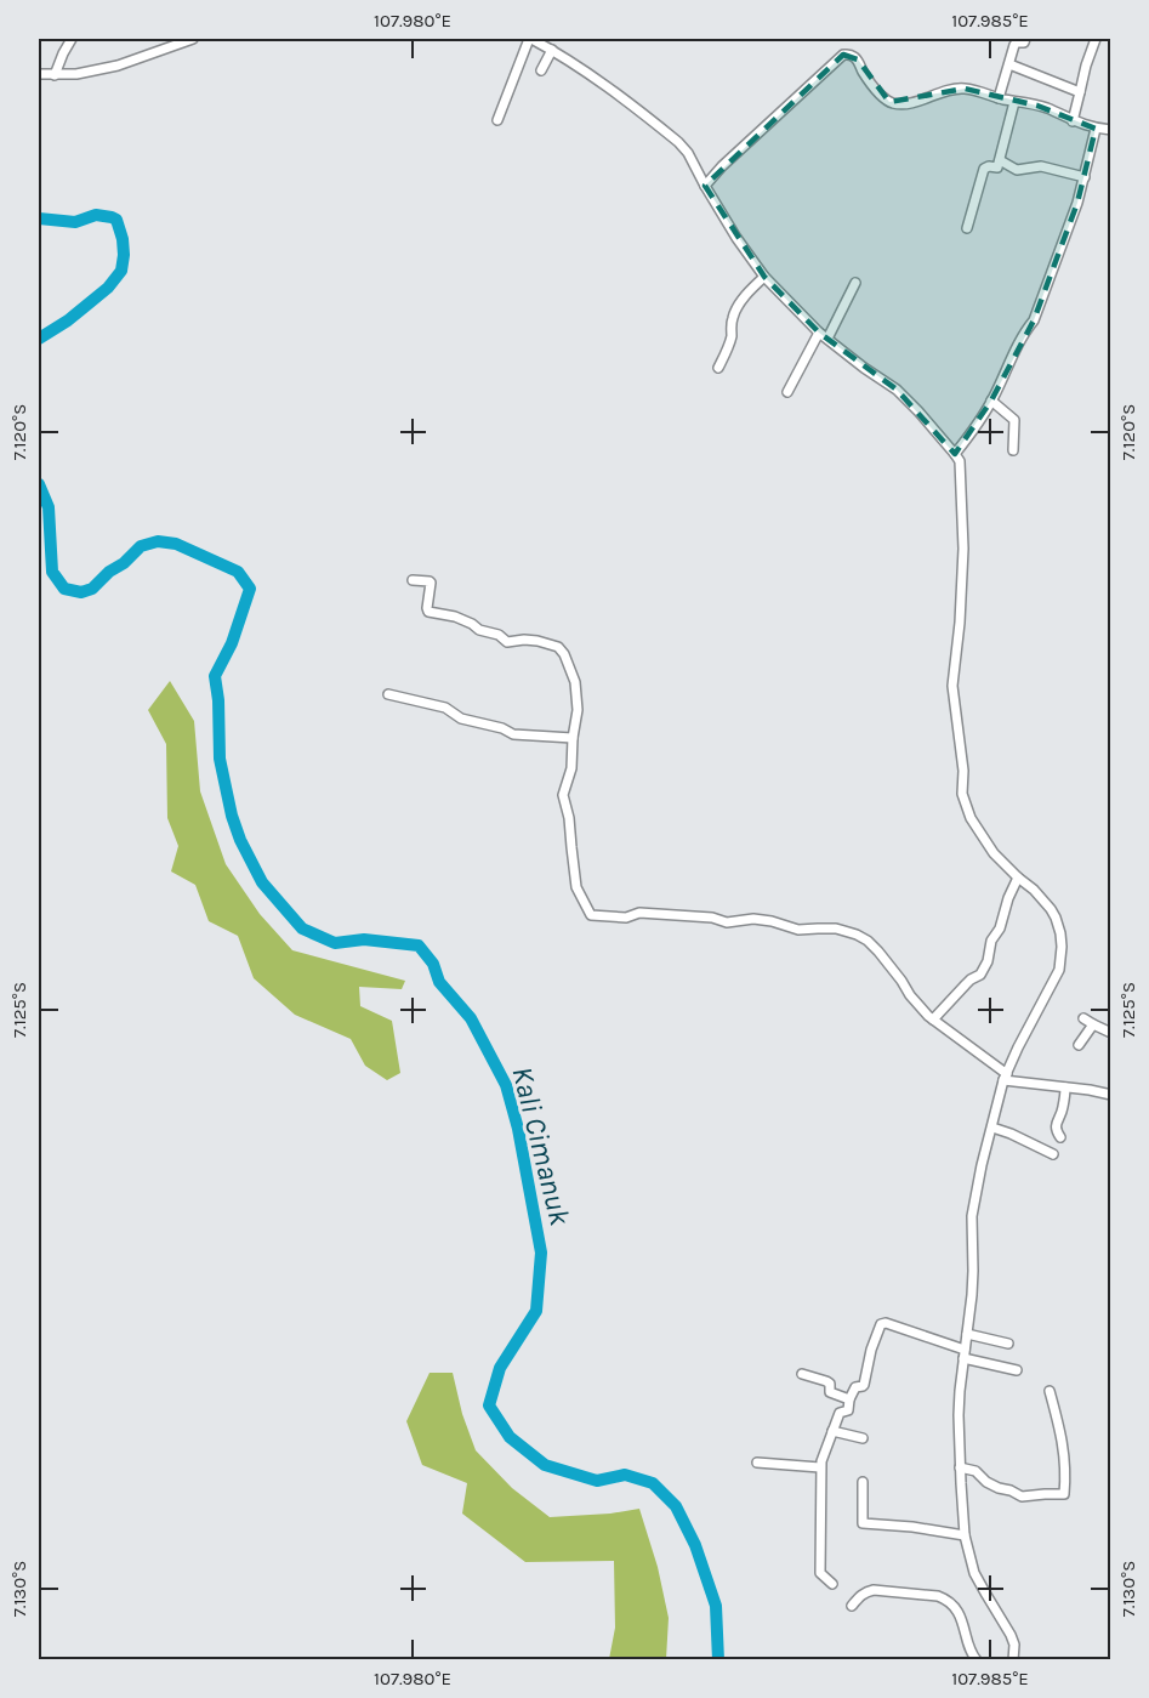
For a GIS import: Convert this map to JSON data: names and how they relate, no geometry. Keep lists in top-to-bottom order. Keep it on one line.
{"water":["Kali Cimanuk"],"coordinates":["107.980°E","107.985°E","7.120°S","7.125°S","7.130°S"]}
